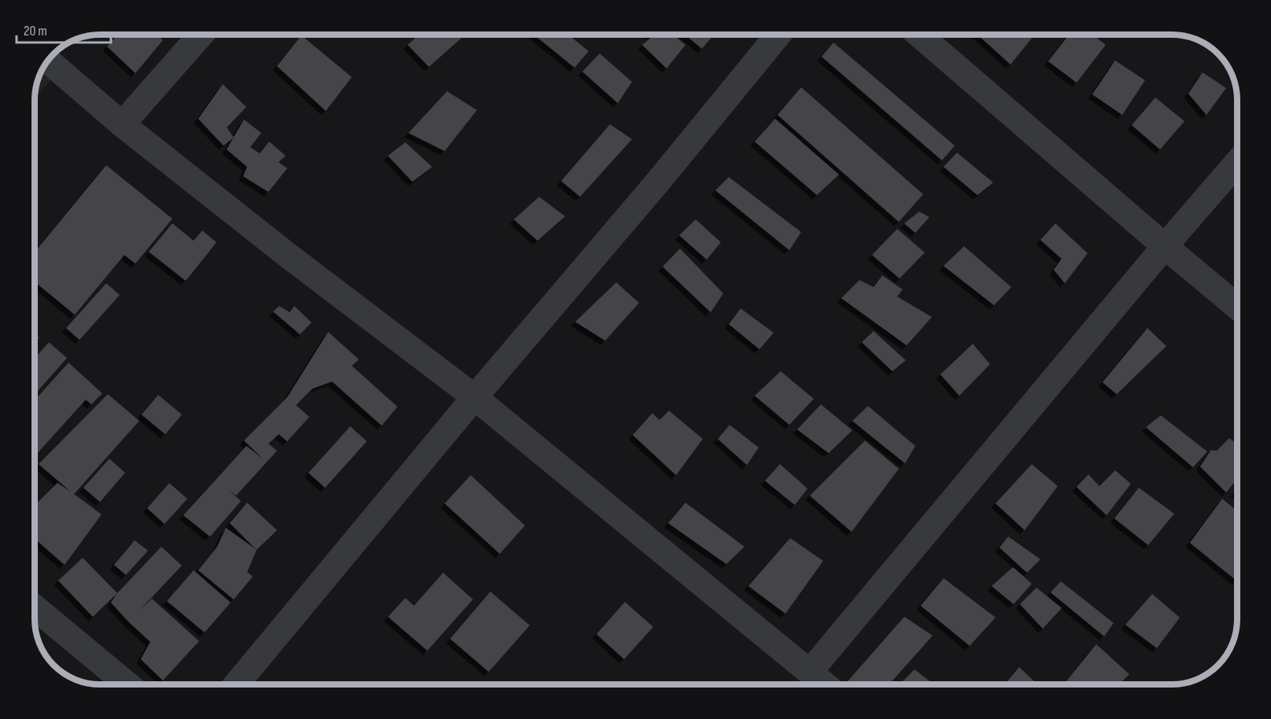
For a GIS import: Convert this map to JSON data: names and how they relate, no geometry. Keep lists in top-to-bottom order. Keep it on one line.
{"scale_bar":"20 m"}
